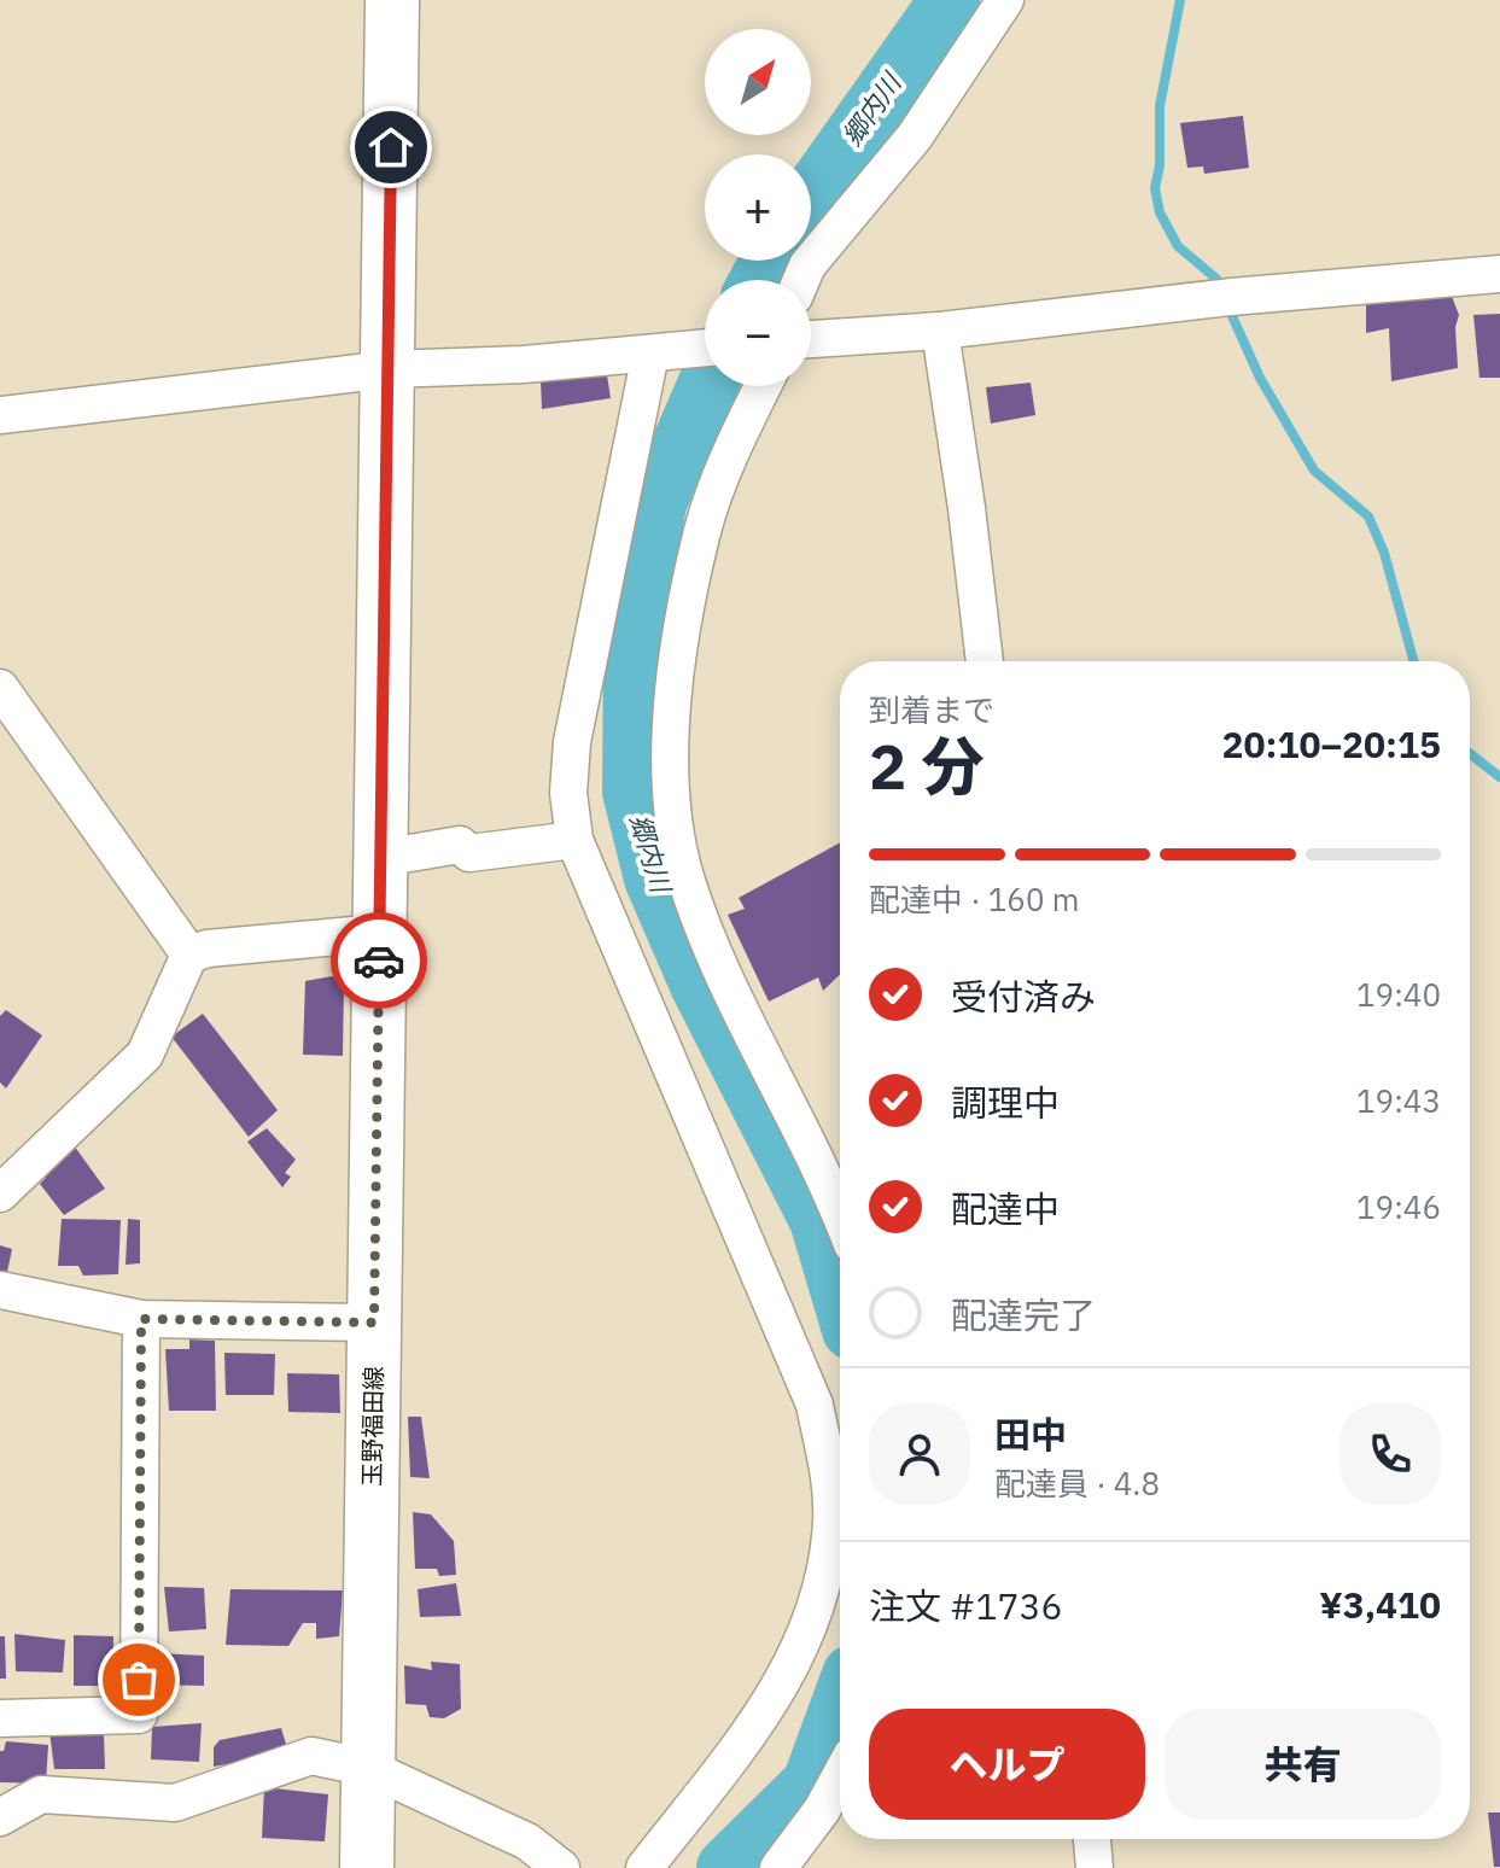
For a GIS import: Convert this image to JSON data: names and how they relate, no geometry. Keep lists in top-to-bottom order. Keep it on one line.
{"streets":{"main road":["玉野福田線"]},"water":["郷内川"],"north":"top right","page":{"map_buttons":["+","−"],"heading":["2 分","到着まで","20:10–20:15"],"panel":["田中","配達員 · 4.8","注文 #1736","¥3,410"],"bar":"配達中 · 160 m","list":[["受付済み","19:40"],["調理中","19:43"],["配達中","19:46"],"配達完了"],"buttons":["ヘルプ","共有"]}}
